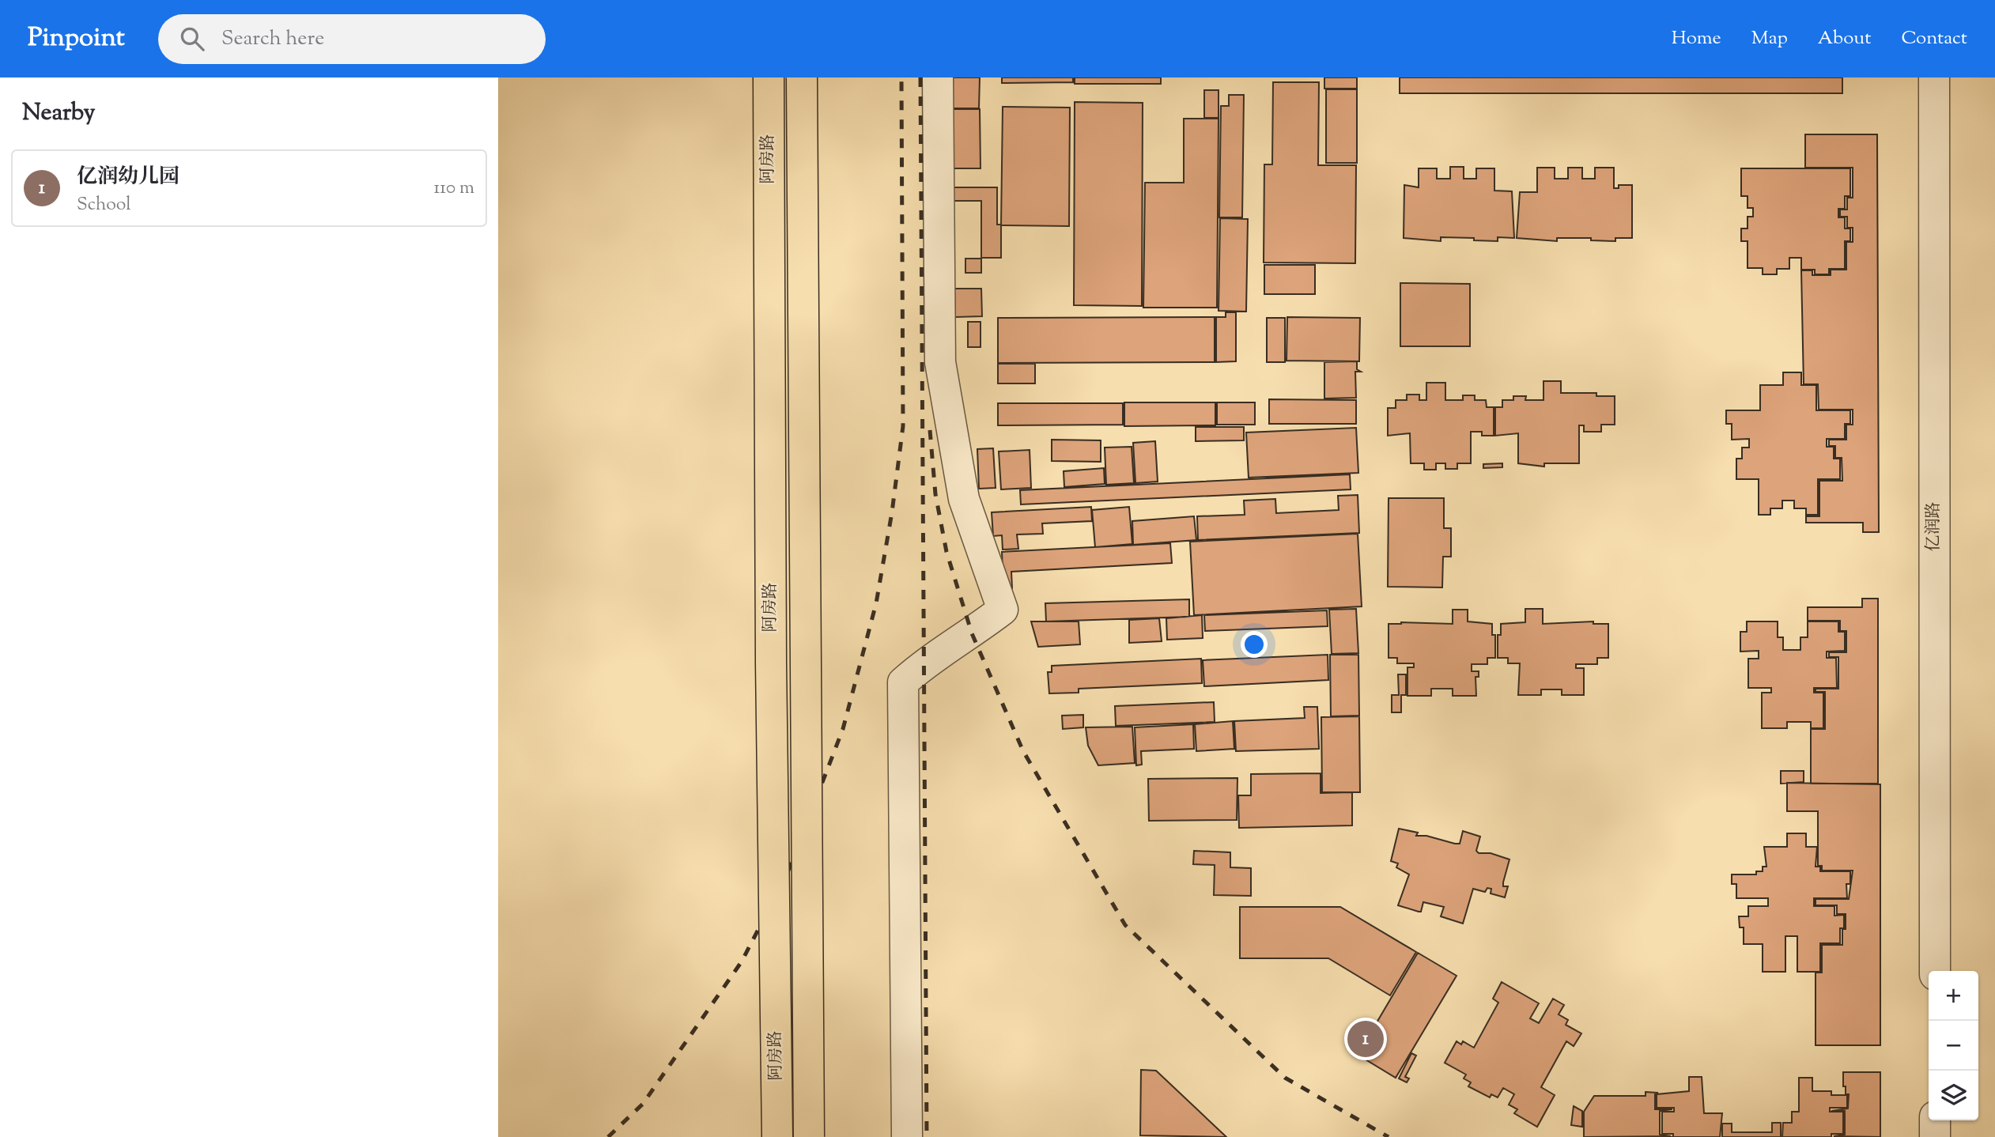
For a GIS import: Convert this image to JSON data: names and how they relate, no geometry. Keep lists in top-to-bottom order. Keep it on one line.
{"streets":{"main road":["阿房路"],"street":["亿润路"]},"page":{"header":"Pinpoint","search":"Search here","nav":["Home","Map","About","Contact"],"heading":"Nearby","list":[{"mark":"1","name":"亿润幼儿园","note":"School","value":"110 m"}],"map_buttons":["+","−"],"pins":"1"}}
